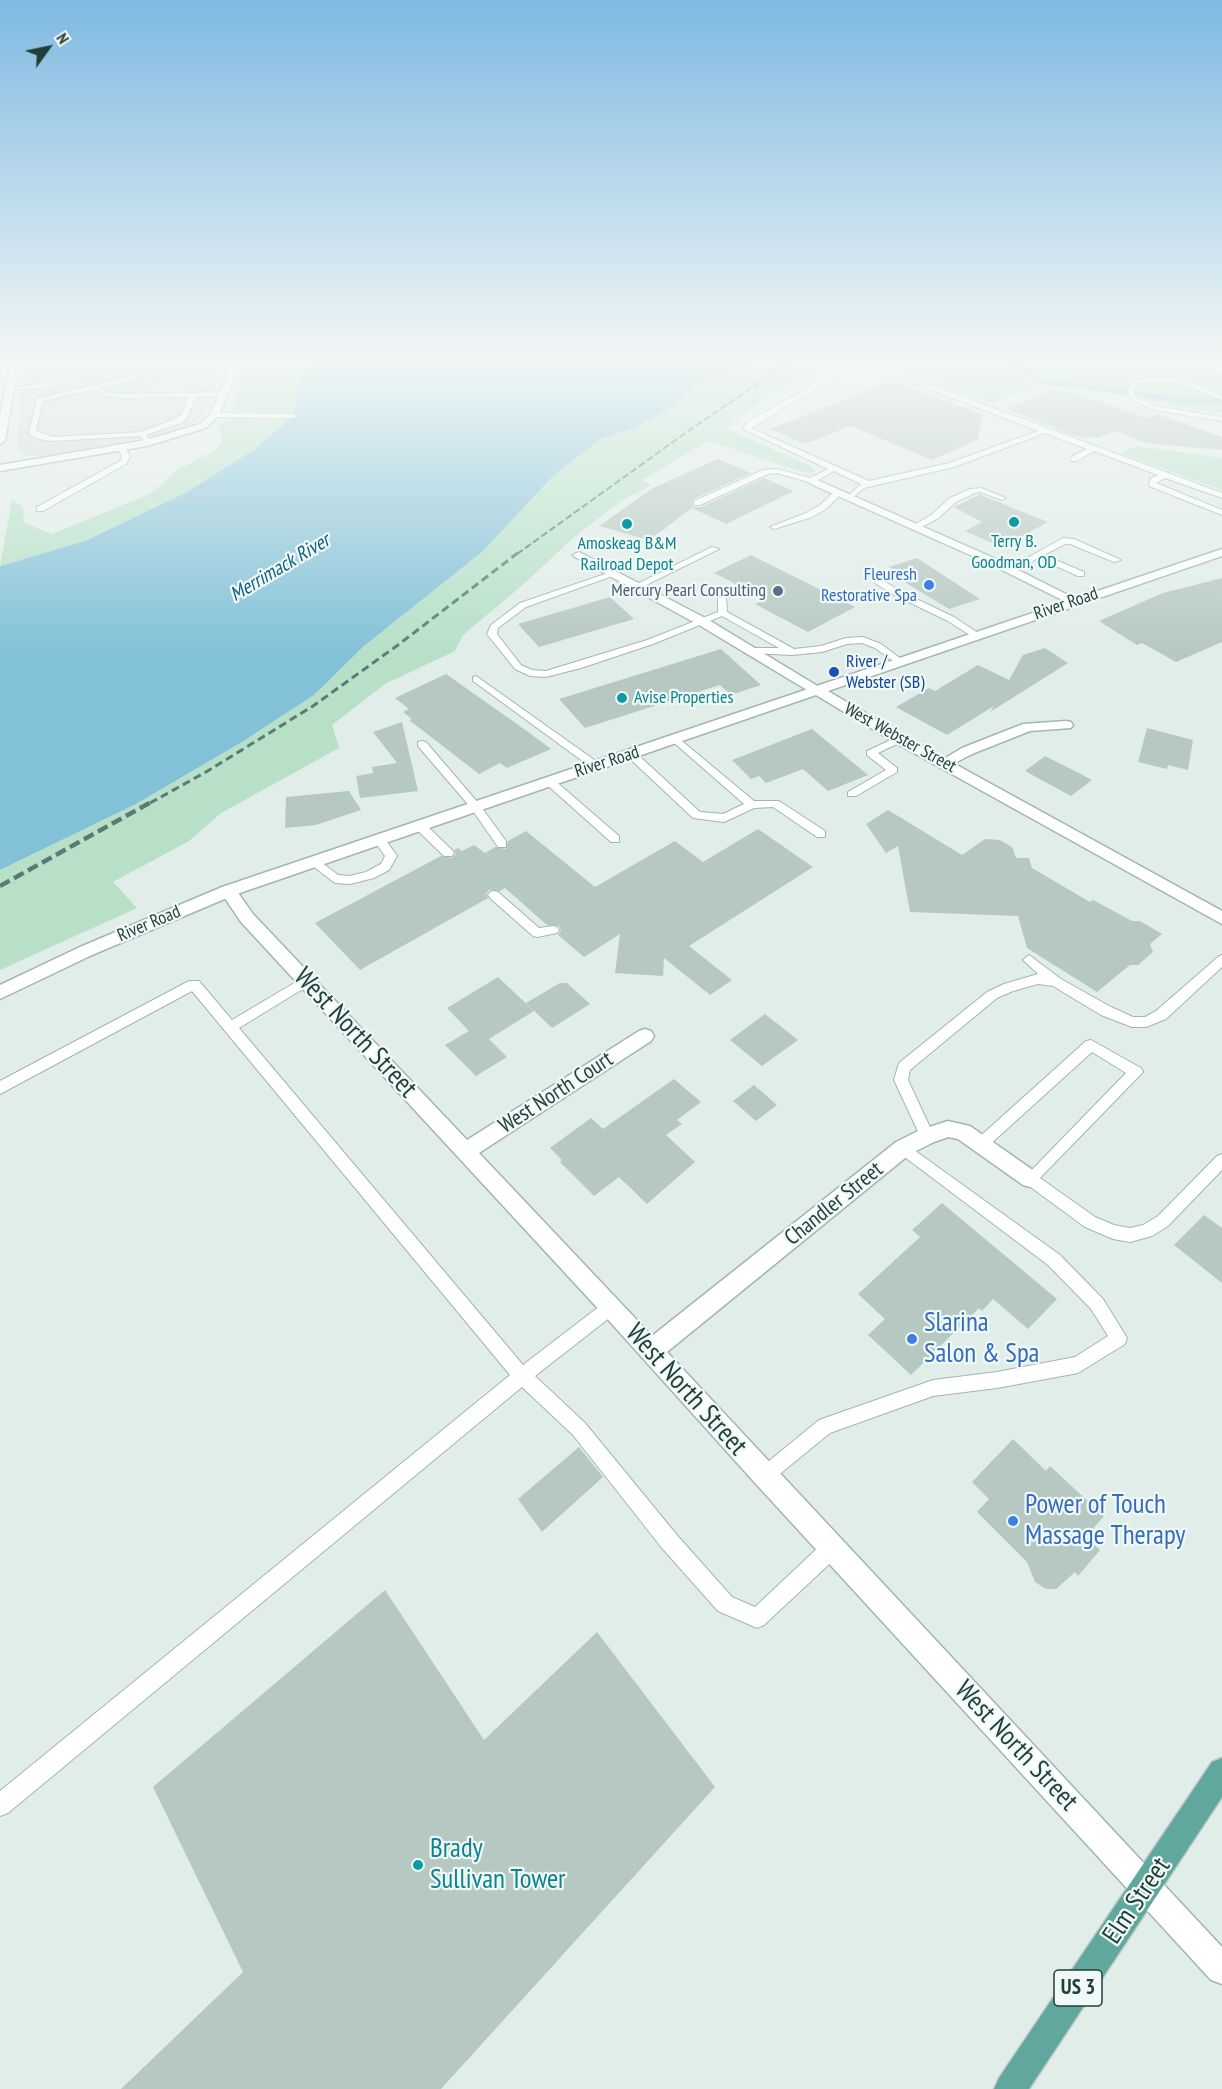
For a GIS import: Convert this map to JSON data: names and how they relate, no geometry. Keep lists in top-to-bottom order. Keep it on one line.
{"streets":{"main road":["Elm Street","US 3"],"street":["River Road","West Webster Street","West North Street","West North Court","Chandler Street"]},"crossings":[["River Road","West Webster Street"],["River Road","West North Street"],["West North Street","West North Court"],["West North Street","Chandler Street"],["West North Street","Elm Street"]],"water":["Merrimack River"],"places":["Terry B. Goodman, OD","Amoskeag B&M Railroad Depot","Fleuresh Restorative Spa","Mercury Pearl Consulting","River / Webster (SB)","Avise Properties","Slarina Salon & Spa","Power of Touch Massage Therapy","Brady Sullivan Tower"],"north":"top right"}
